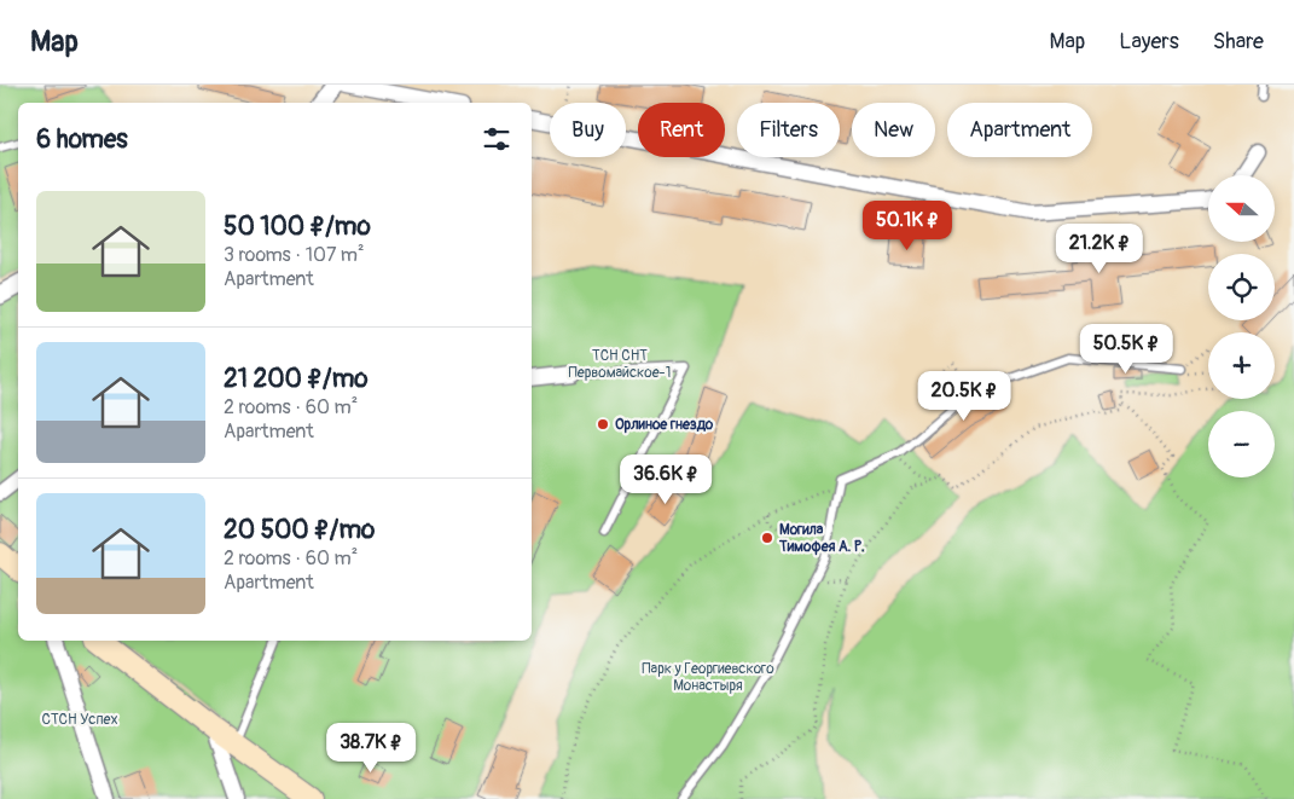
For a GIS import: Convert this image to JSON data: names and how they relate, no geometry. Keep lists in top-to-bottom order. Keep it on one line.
{"parks":["ТСН СНТ Первомайское-1","Парк у Георгиевского Монастыря","СТСН Успех"],"places":["Орлиное гнездо","Могила Тимофея А. Р."],"north":"left","page":{"header":"Map","nav":["Map","Layers","Share"],"chip":["Buy","Rent","Filters","New","Apartment"],"heading":"6 homes","map_buttons":["+","−"],"list":[{"name":"50 100 ₽/mo","note":"3 rooms · 107 m² · Apartment"},{"name":"21 200 ₽/mo","note":"2 rooms · 60 m² · Apartment"},{"name":"20 500 ₽/mo","note":"2 rooms · 60 m² · Apartment"}],"price":["50.1K ₽","21.2K ₽","50.5K ₽","20.5K ₽","36.6K ₽","38.7K ₽"]}}
